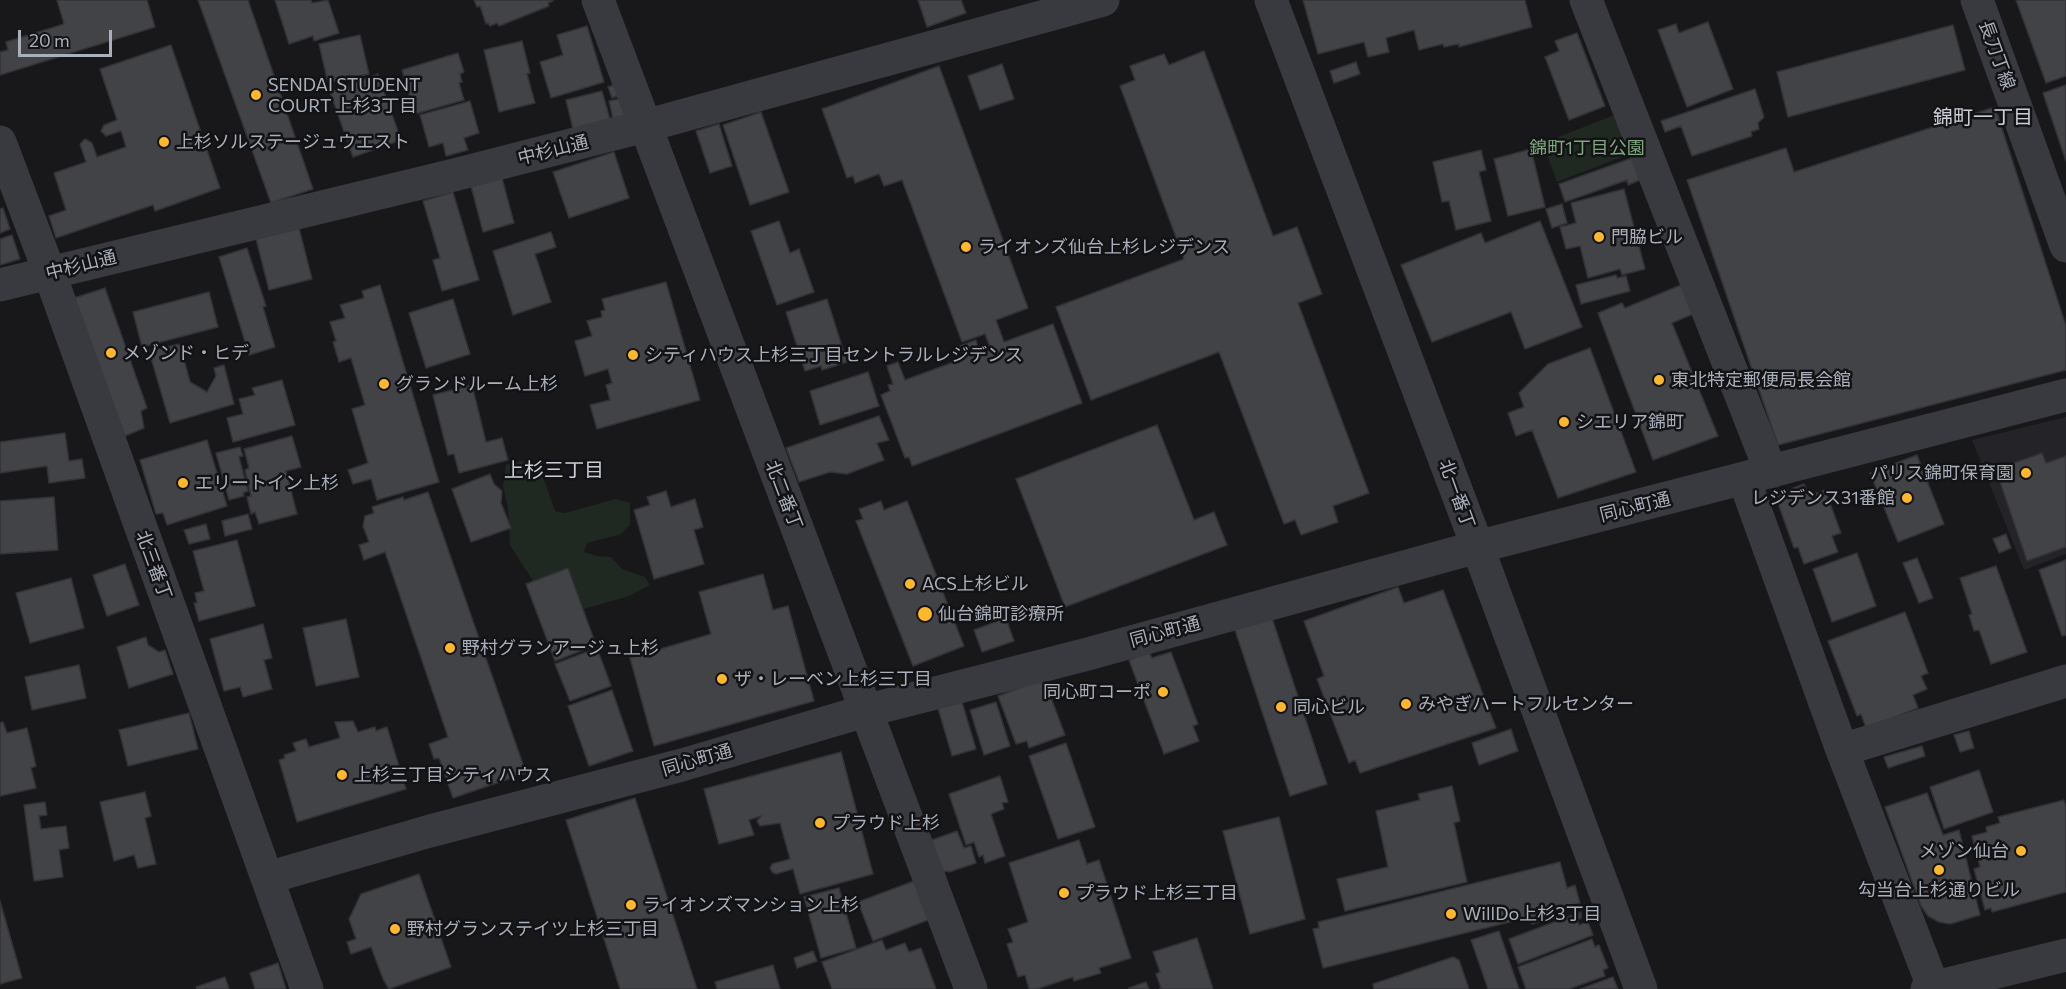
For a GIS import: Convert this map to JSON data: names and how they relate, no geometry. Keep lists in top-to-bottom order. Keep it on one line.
{"streets":{"street":["長刀丁線","中杉山通","北一番丁","北二番丁","同心町通","北三番丁"]},"crossings":[["中杉山通","北二番丁"],["中杉山通","北三番丁"],["北一番丁","同心町通"],["北二番丁","同心町通"],["同心町通","北三番丁"]],"districts":["錦町一丁目","上杉三丁目"],"parks":["錦町1丁目公園"],"places":["SENDAI STUDENT COURT 上杉3丁目","上杉ソルステージュウエスト","門脇ビル","ライオンズ仙台上杉レジデンス","メゾンド・ヒデ","シティハウス上杉三丁目セントラルレジデンス","東北特定郵便局長会館","グランドルーム上杉","シエリア錦町","パリス錦町保育園","エリートイン上杉","レジデンス31番館","ACS上杉ビル","仙台錦町診療所","野村グランアージュ上杉","ザ・レーベン上杉三丁目","同心町コーポ","みやぎハートフルセンター","同心ビル","上杉三丁目シティハウス","プラウド上杉","メゾン仙台","勾当台上杉通りビル","プラウド上杉三丁目","ライオンズマンション上杉","WillDo上杉3丁目","野村グランステイツ上杉三丁目"],"scale_bar":"20 m"}
